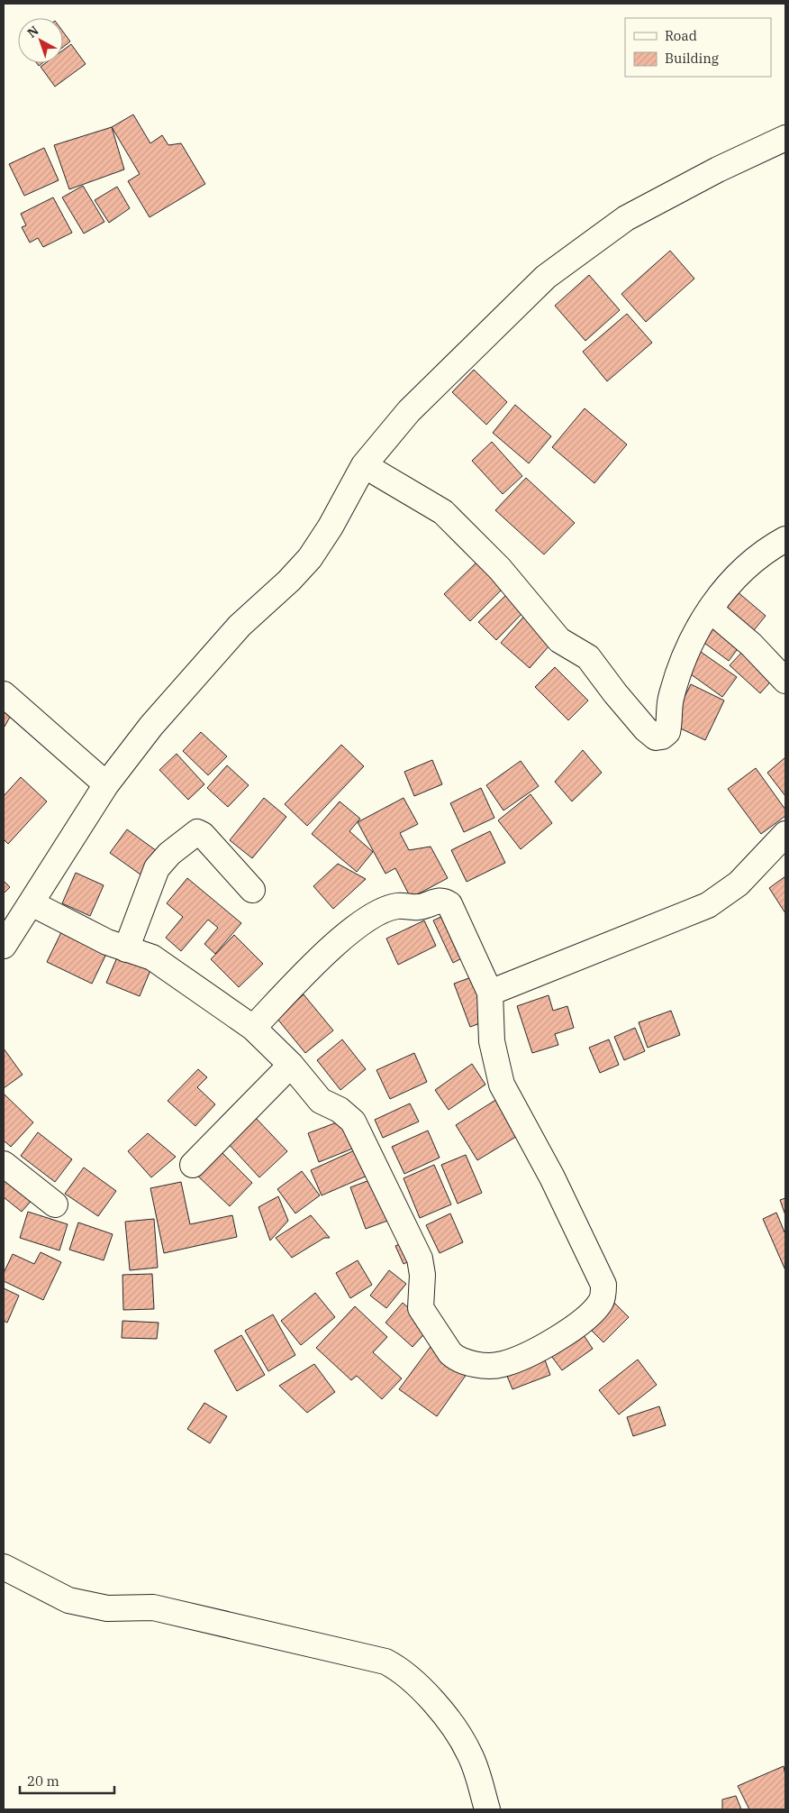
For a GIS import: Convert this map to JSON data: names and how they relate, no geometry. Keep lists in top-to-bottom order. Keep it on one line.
{"legend":["Road","Building"],"scale_bar":"20 m","north":"top left"}
